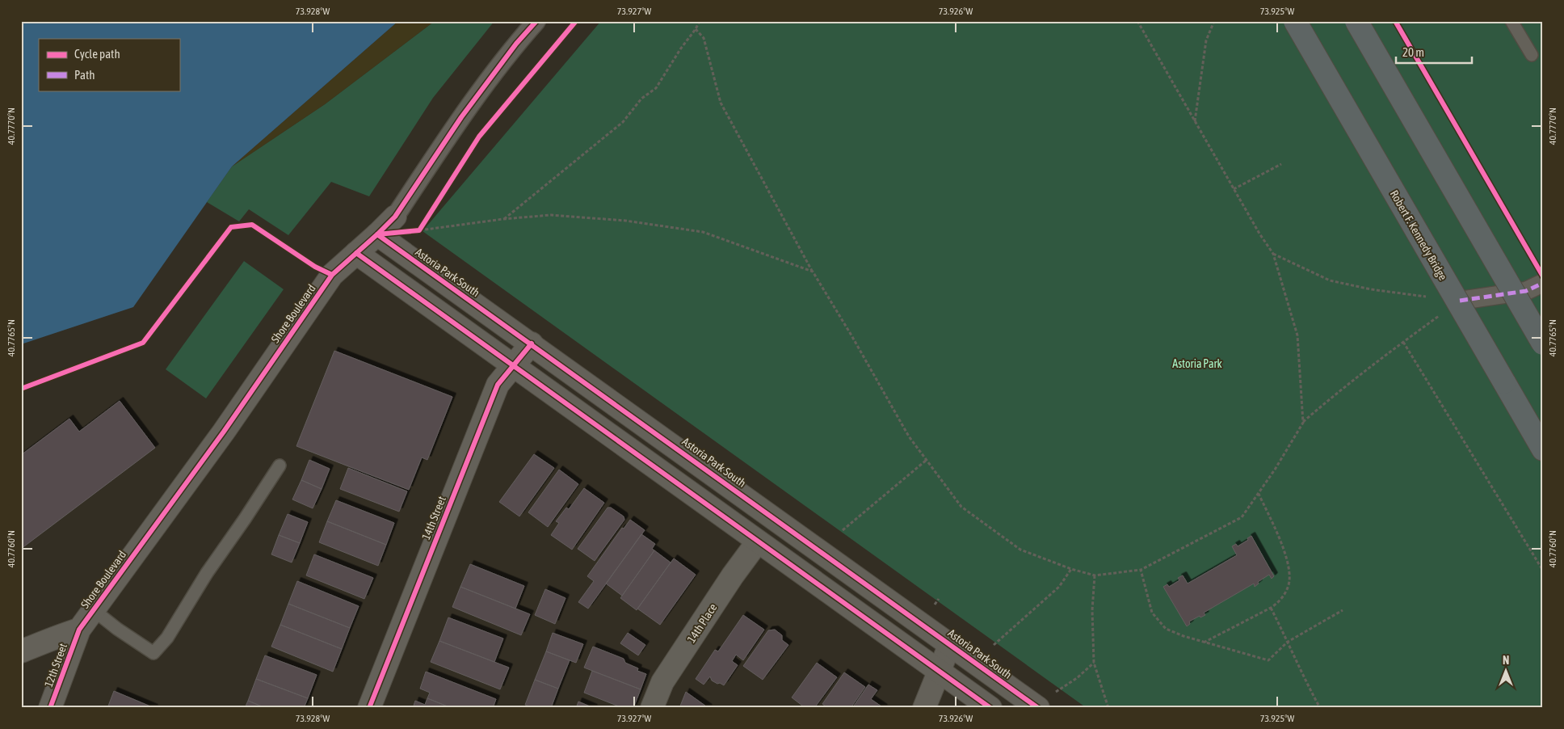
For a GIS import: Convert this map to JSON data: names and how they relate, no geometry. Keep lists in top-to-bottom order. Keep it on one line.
{"streets":{"highway":["Robert F. Kennedy Bridge"],"street":["Astoria Park South","Shore Boulevard","14th Street","14th Place","12th Street"]},"crossings":[["Astoria Park South","Shore Boulevard"],["Astoria Park South","14th Street"],["Shore Boulevard","12th Street"]],"parks":["Astoria Park"],"legend":["Cycle path","Path"],"scale_bar":"20 m","north":"top","coordinates":["73.928°W","73.927°W","73.926°W","73.925°W","40.7770°N","40.7765°N","40.7760°N"]}
